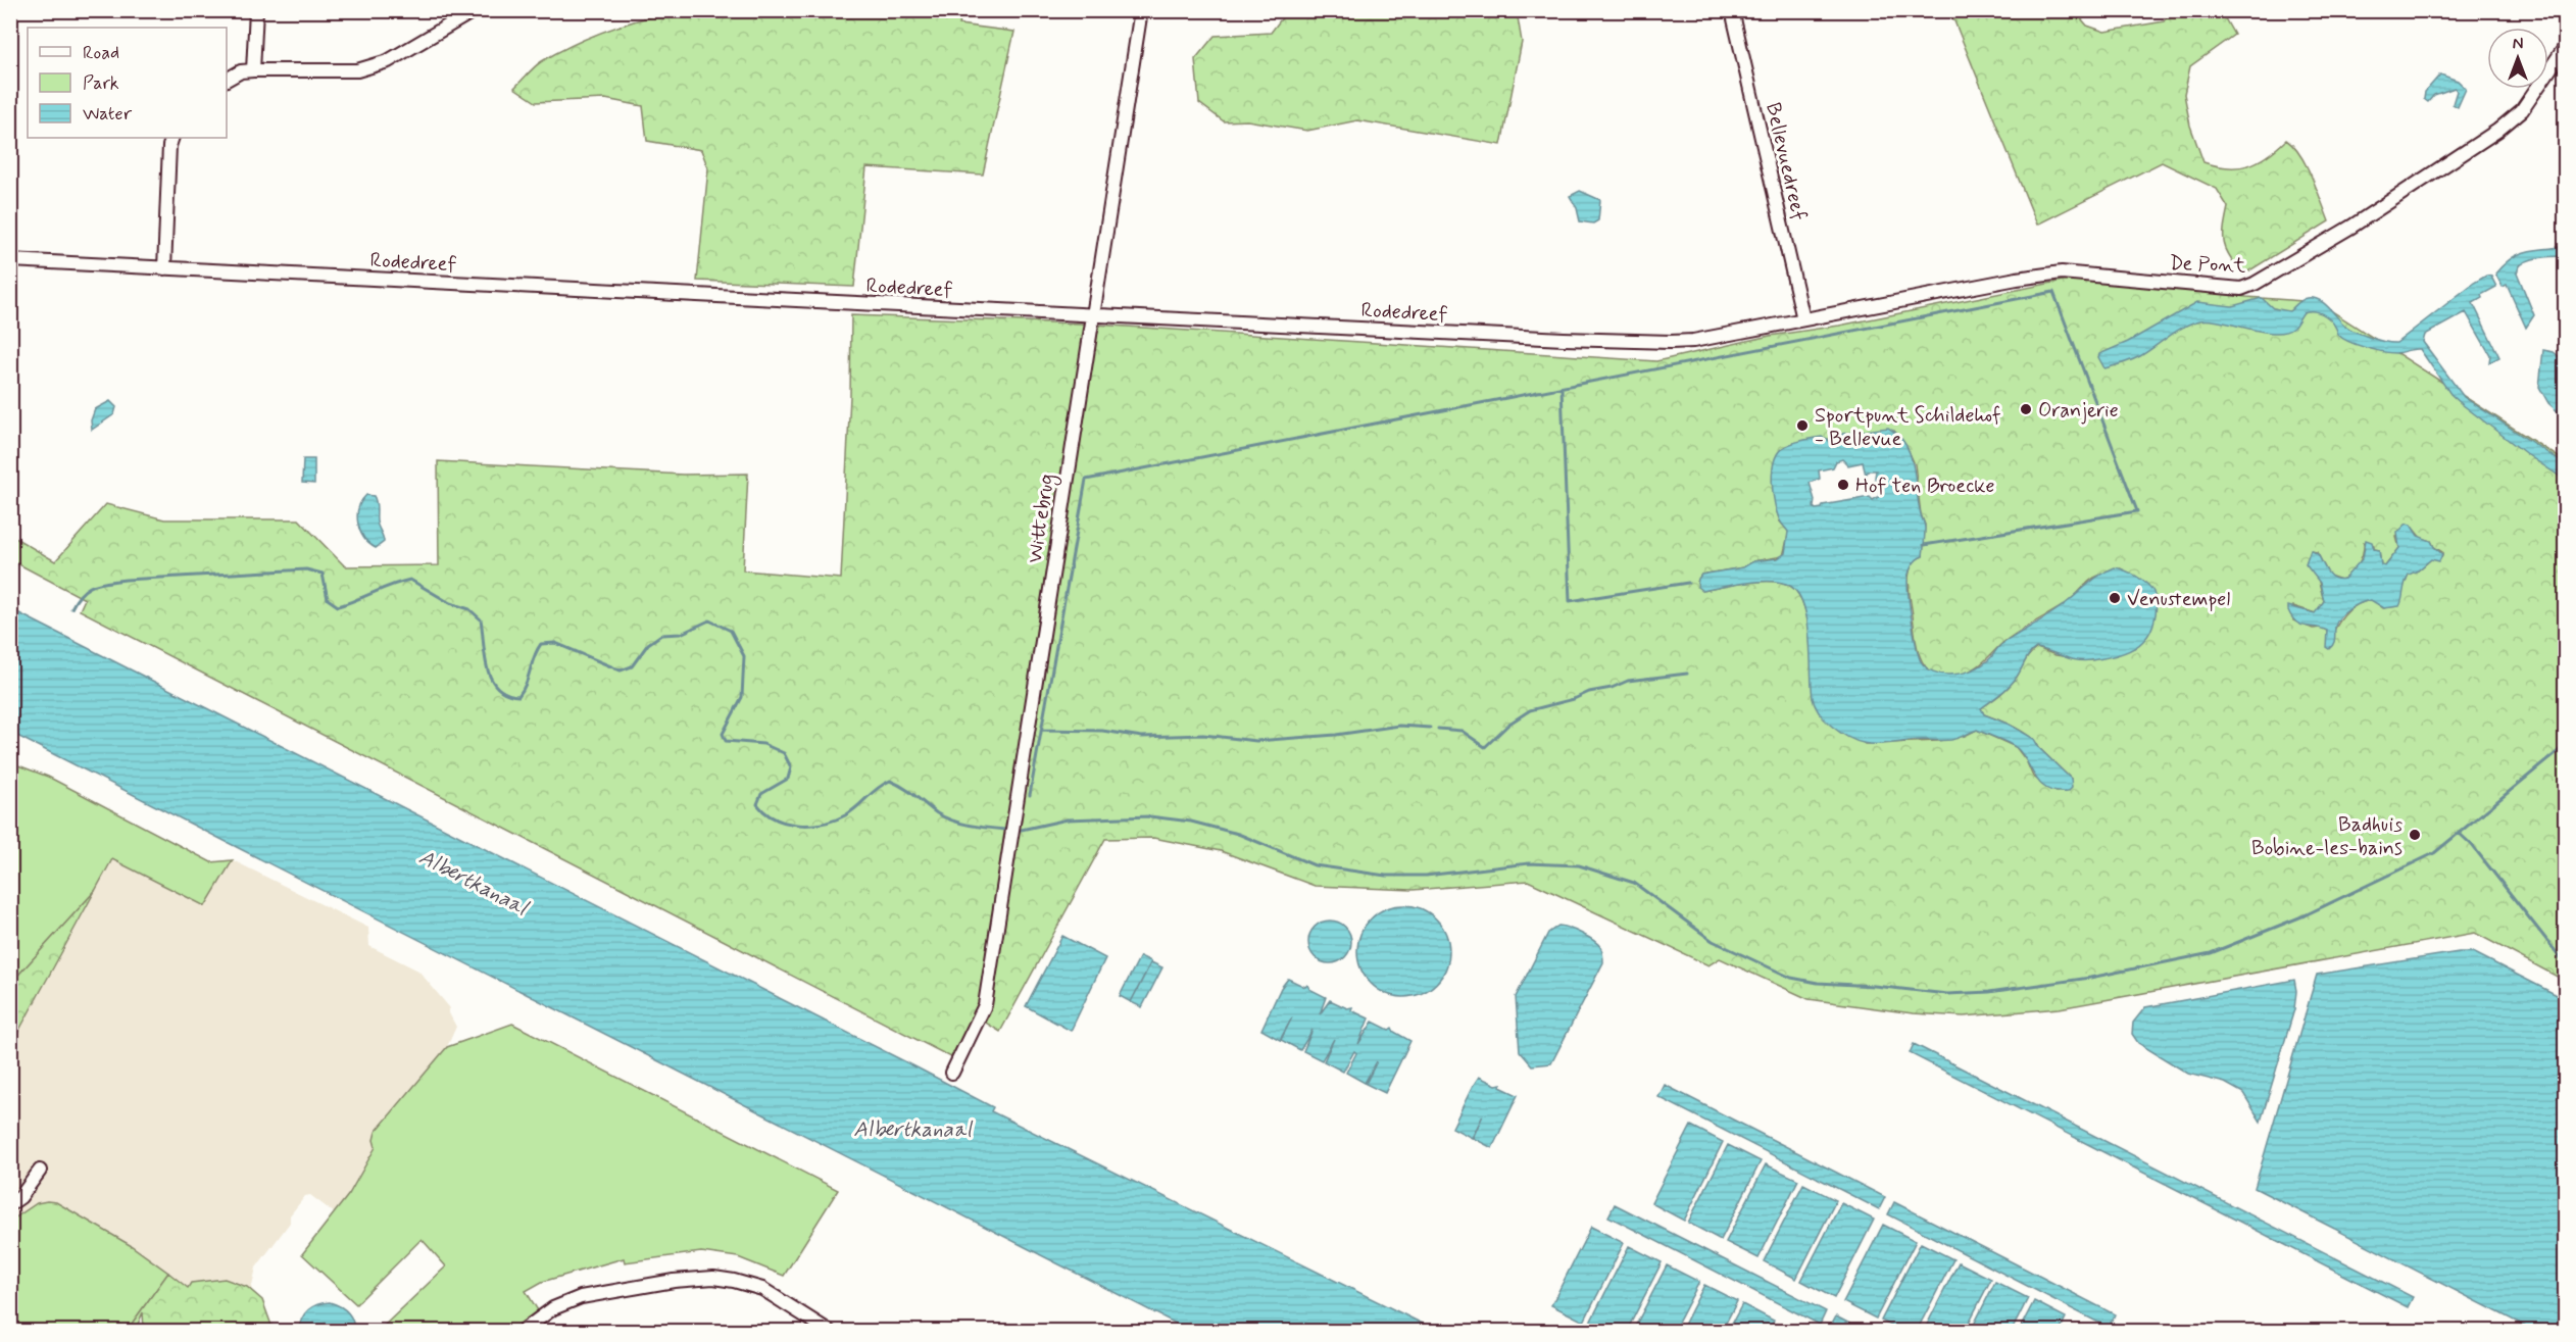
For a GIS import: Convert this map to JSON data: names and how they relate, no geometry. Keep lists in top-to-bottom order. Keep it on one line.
{"streets":{"street":["Bellevuedreef","Rodedreef","De Pont","Wittebrug"]},"crossings":[["Bellevuedreef","Rodedreef"],["Bellevuedreef","De Pont"],["Rodedreef","De Pont"],["Rodedreef","Wittebrug"]],"water":["Albertkanaal"],"places":["Oranjerie","Sportpunt Schildehof - Bellevue","Hof ten Broecke","Venustempel","Badhuis Bobine-les-bains"],"legend":["Road","Park","Water"],"north":"top"}
